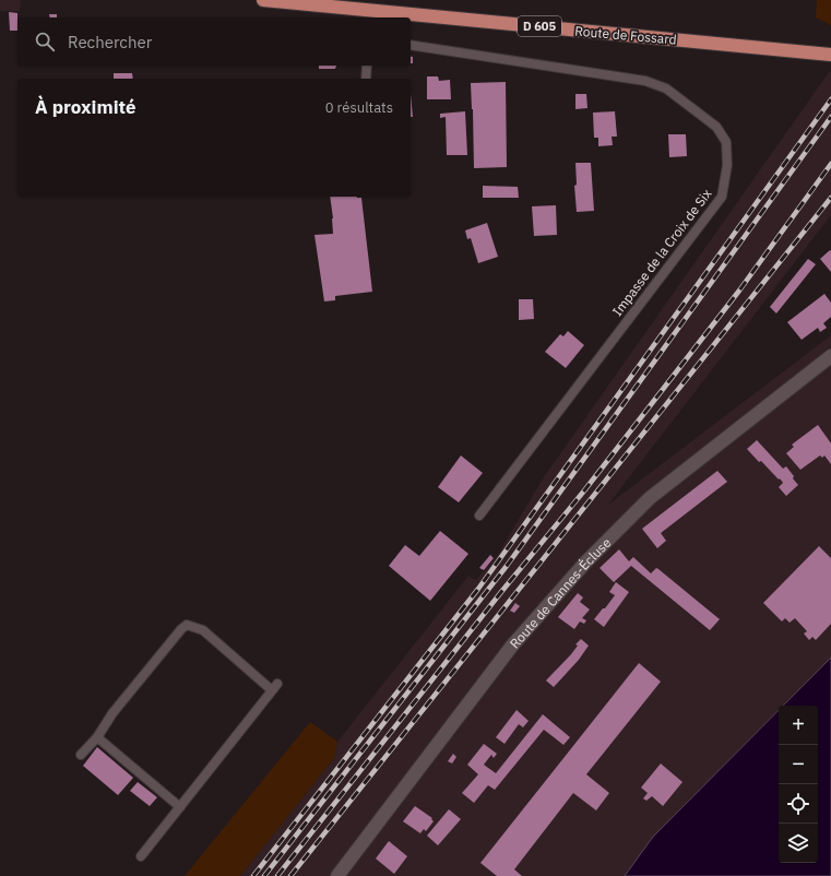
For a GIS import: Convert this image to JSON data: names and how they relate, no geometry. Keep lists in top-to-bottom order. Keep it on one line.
{"streets":{"main road":["D 605","Route de Fossard"],"street":["Route de Cannes-Écluse"],"lane":["Impasse de la Croix de Six"]},"page":{"search":"Rechercher","heading":["À proximité","0 résultats"],"map_buttons":["+","−"]}}
